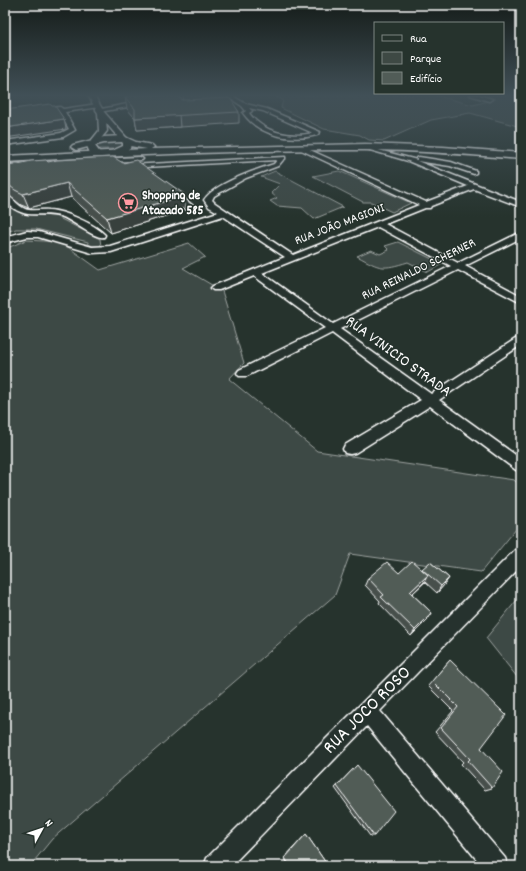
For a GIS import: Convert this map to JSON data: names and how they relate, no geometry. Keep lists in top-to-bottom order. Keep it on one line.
{"streets":{"street":["RUA JOÃO MAGIONI","RUA REINALDO SCHERNER","RUA VINICIO STRADA","RUA JOCO ROSO"]},"crossings":[["RUA JOÃO MAGIONI","RUA VINICIO STRADA"],["RUA REINALDO SCHERNER","RUA VINICIO STRADA"]],"places":{"supermarket":["Shopping de Atacado 585"]},"legend":["Rua","Parque","Edifício"],"north":"top right"}
